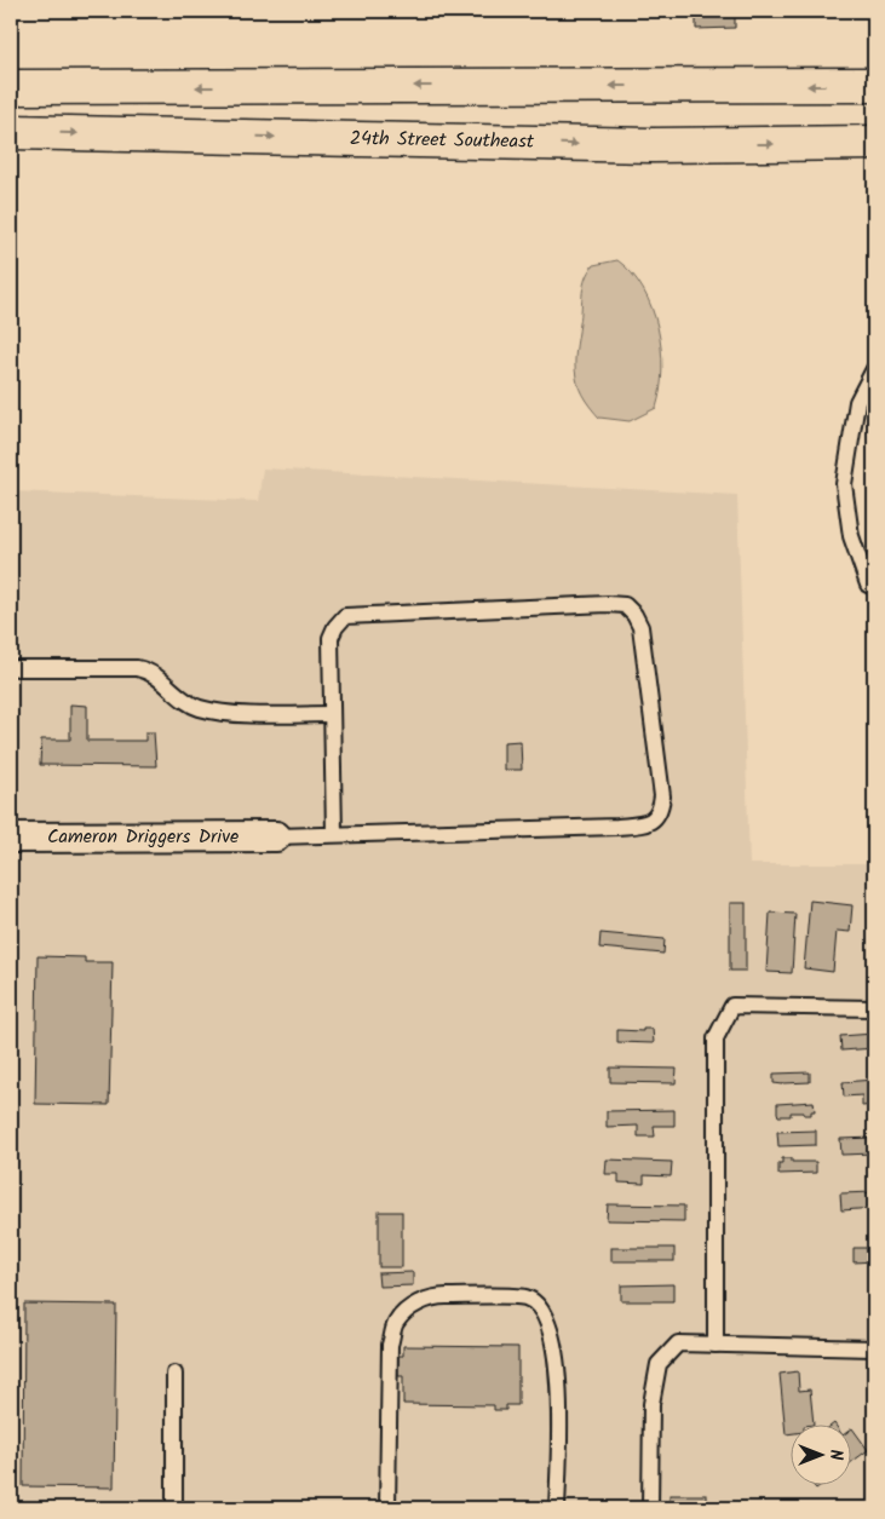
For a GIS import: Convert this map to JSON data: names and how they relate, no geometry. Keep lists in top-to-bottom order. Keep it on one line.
{"streets":{"street":["24th Street Southeast","Cameron Driggers Drive"]},"north":"right"}
